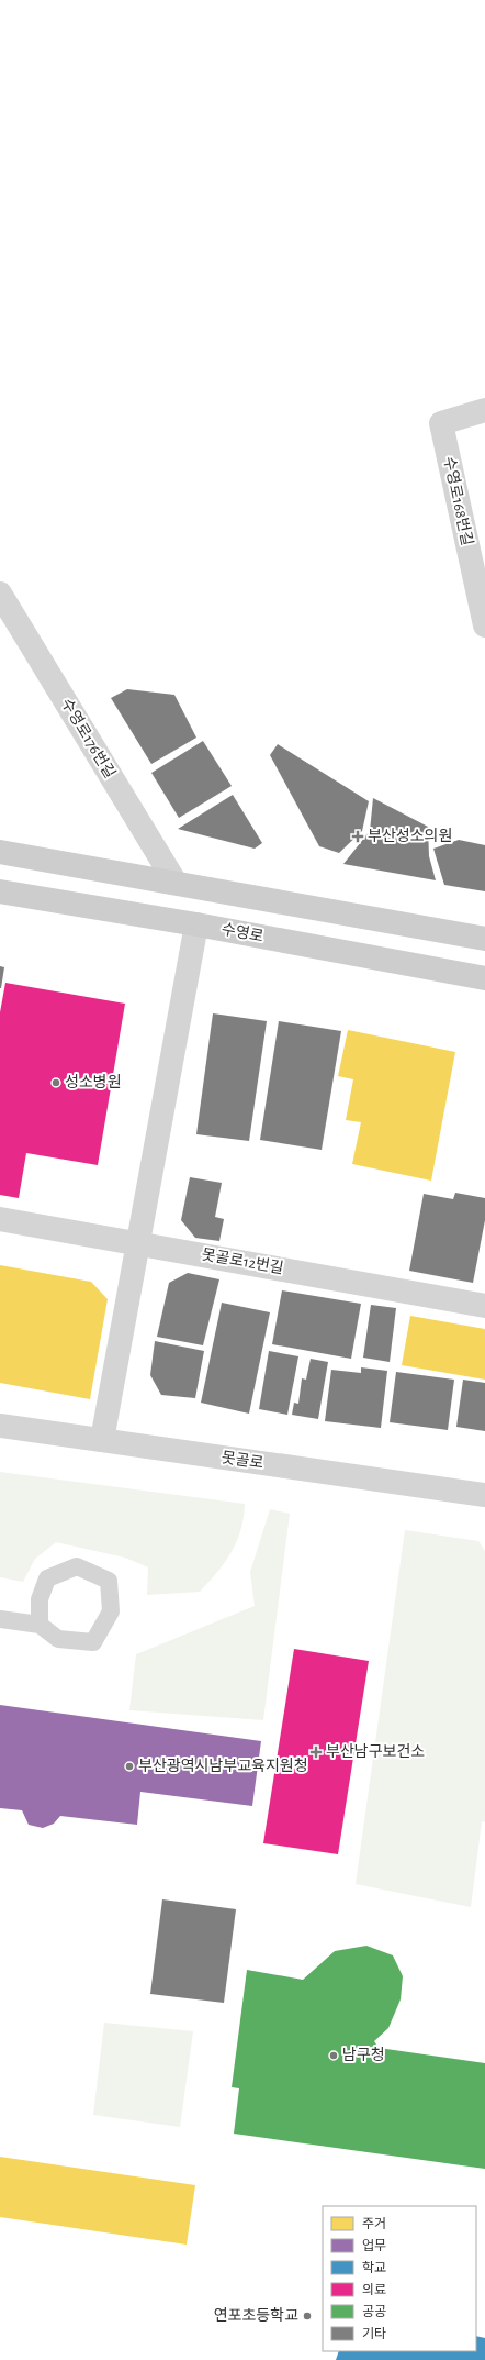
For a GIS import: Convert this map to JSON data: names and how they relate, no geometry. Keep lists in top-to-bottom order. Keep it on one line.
{"streets":{"main road":["수영로"],"street":["수영로168번길","수영로176번길","못골로12번길","못골로"]},"places":{"health":["부산성소의원","부산남구보건소"],"other":["성소병원","부산광역시남부교육지원청","남구청","연포초등학교"]},"legend":["주거","업무","학교","의료","공공","기타"]}
